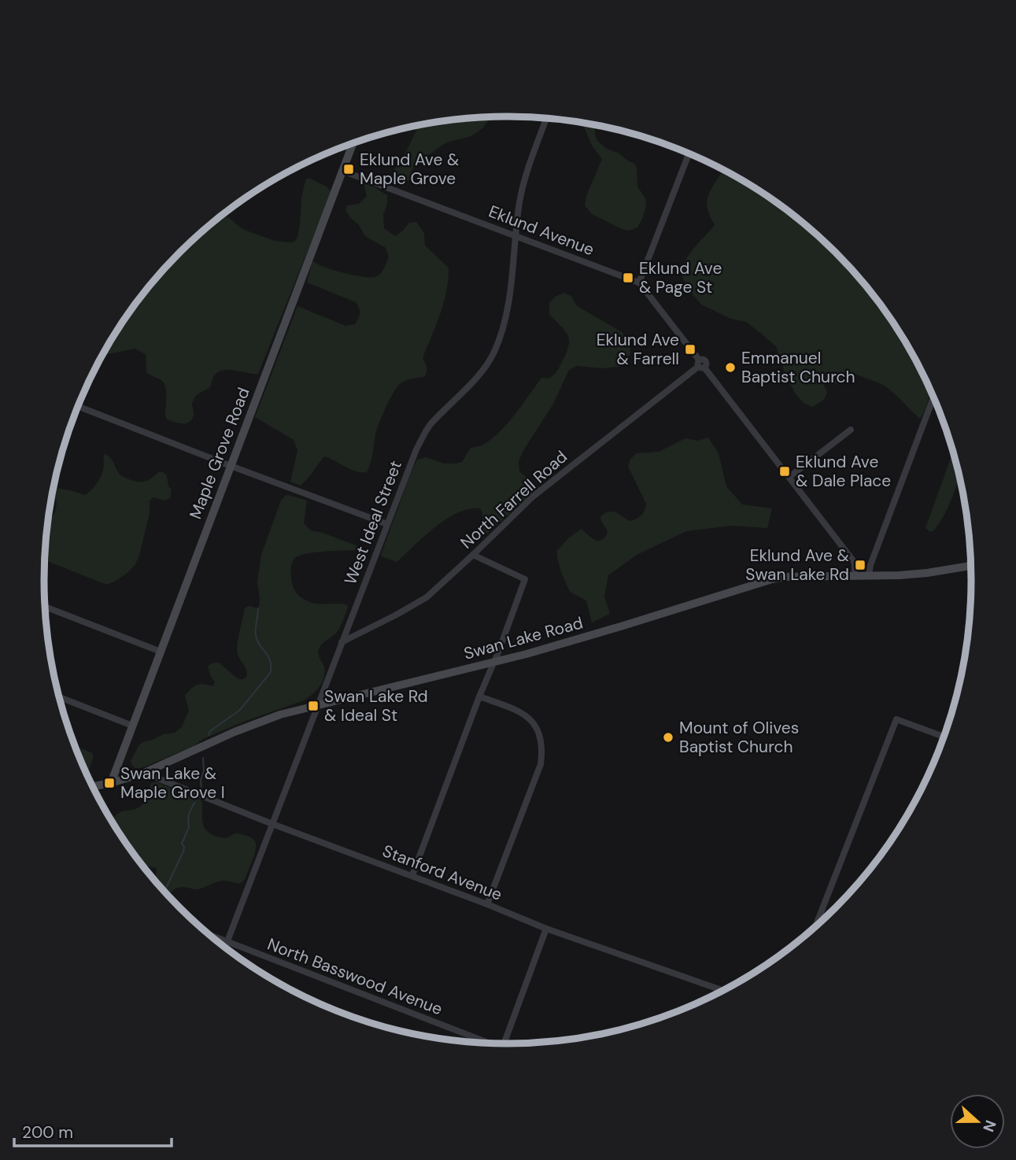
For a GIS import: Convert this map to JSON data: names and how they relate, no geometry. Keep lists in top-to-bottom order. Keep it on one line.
{"streets":{"street":["Eklund Avenue","Maple Grove Road","North Farrell Road","West Ideal Street","Swan Lake Road","Stanford Avenue","North Basswood Avenue"]},"crossings":[["Eklund Avenue","Maple Grove Road"],["Eklund Avenue","West Ideal Street"],["Maple Grove Road","Swan Lake Road"],["North Farrell Road","West Ideal Street"],["West Ideal Street","Swan Lake Road"],["West Ideal Street","Stanford Avenue"],["West Ideal Street","North Basswood Avenue"],["Swan Lake Road","Stanford Avenue"]],"places":{"transit":["Eklund Ave & Maple Grove","Eklund Ave & Page St","Eklund Ave & Farrell","Eklund Ave & Dale Place","Eklund Ave & Swan Lake Rd","Swan Lake Rd & Ideal St","Swan Lake & Maple Grove I"],"other":["Emmanuel Baptist Church","Mount of Olives Baptist Church"]},"scale_bar":"200 m","north":"right"}
